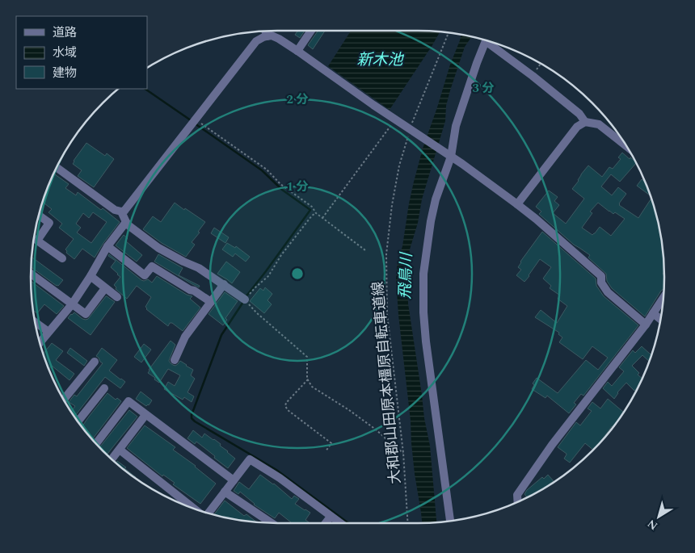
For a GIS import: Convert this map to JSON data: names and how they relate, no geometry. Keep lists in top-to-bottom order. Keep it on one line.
{"streets":{"path":["大和郡山田原本橿原自転車道線"]},"water":["新木池","飛鳥川"],"legend":["道路","水域","建物"],"north":"bottom left","rings":["3 分","2 分","1 分"]}
